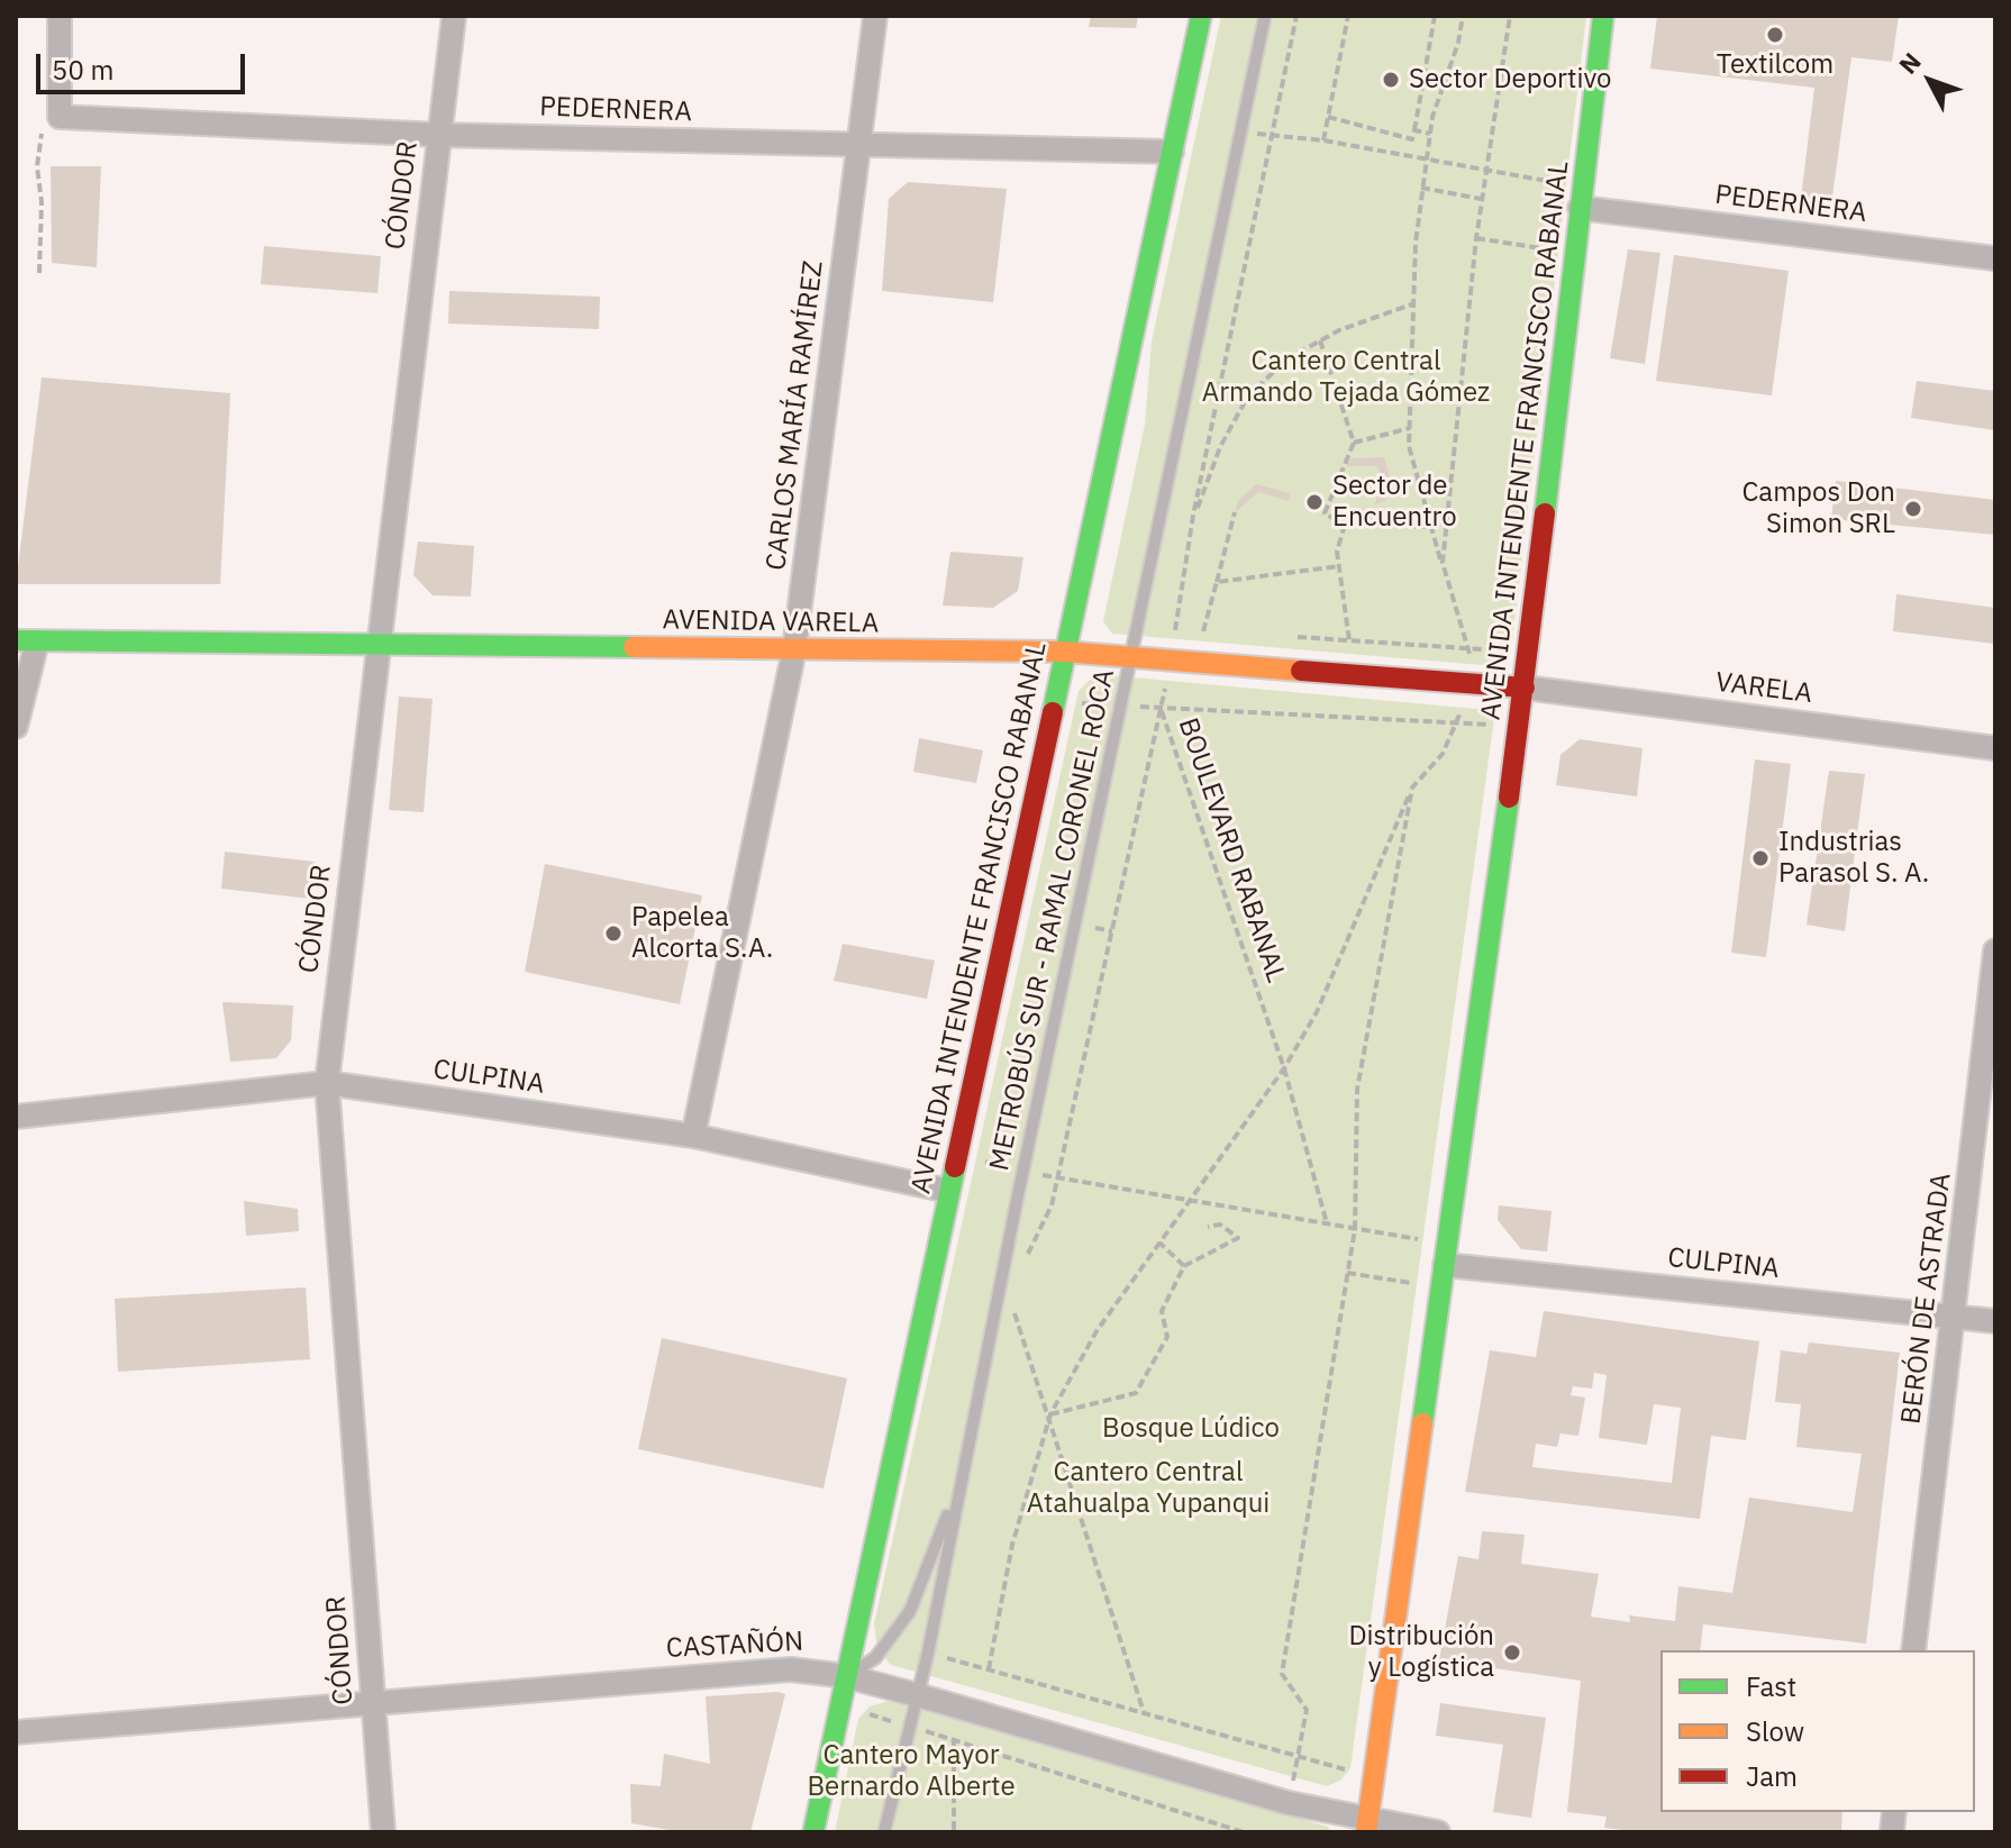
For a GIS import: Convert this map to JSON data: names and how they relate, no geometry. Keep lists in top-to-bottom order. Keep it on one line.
{"streets":{"main road":["AVENIDA INTENDENTE FRANCISCO RABANAL","AVENIDA VARELA"],"street":["PEDERNERA","CÓNDOR","CARLOS MARÍA RAMÍREZ","VARELA","CULPINA","BERÓN DE ASTRADA","CASTAÑÓN"],"lane":["METROBÚS SUR - RAMAL CORONEL ROCA"],"path":["BOULEVARD RABANAL"]},"crossings":[["PEDERNERA","CÓNDOR"],["PEDERNERA","CARLOS MARÍA RAMÍREZ"],["PEDERNERA","AVENIDA INTENDENTE FRANCISCO RABANAL"],["CÓNDOR","AVENIDA VARELA"],["CÓNDOR","CULPINA"],["CÓNDOR","CASTAÑÓN"],["CARLOS MARÍA RAMÍREZ","AVENIDA VARELA"],["CARLOS MARÍA RAMÍREZ","CULPINA"],["AVENIDA INTENDENTE FRANCISCO RABANAL","AVENIDA VARELA"],["AVENIDA INTENDENTE FRANCISCO RABANAL","VARELA"],["AVENIDA INTENDENTE FRANCISCO RABANAL","CULPINA"],["AVENIDA INTENDENTE FRANCISCO RABANAL","CASTAÑÓN"],["AVENIDA VARELA","VARELA"],["AVENIDA VARELA","METROBÚS SUR - RAMAL CORONEL ROCA"],["METROBÚS SUR - RAMAL CORONEL ROCA","CASTAÑÓN"],["CULPINA","BERÓN DE ASTRADA"]],"parks":["Cantero Central Armando Tejada Gómez","Bosque Lúdico","Cantero Central Atahualpa Yupanqui","Cantero Mayor Bernardo Alberte"],"places":["Textilcom","Sector Deportivo","Sector de Encuentro","Campos Don Simon SRL","Industrias Parasol S. A.","Papelea Alcorta S.A.","Distribución y Logística"],"legend":["Fast","Slow","Jam"],"scale_bar":"50 m","north":"top left"}
